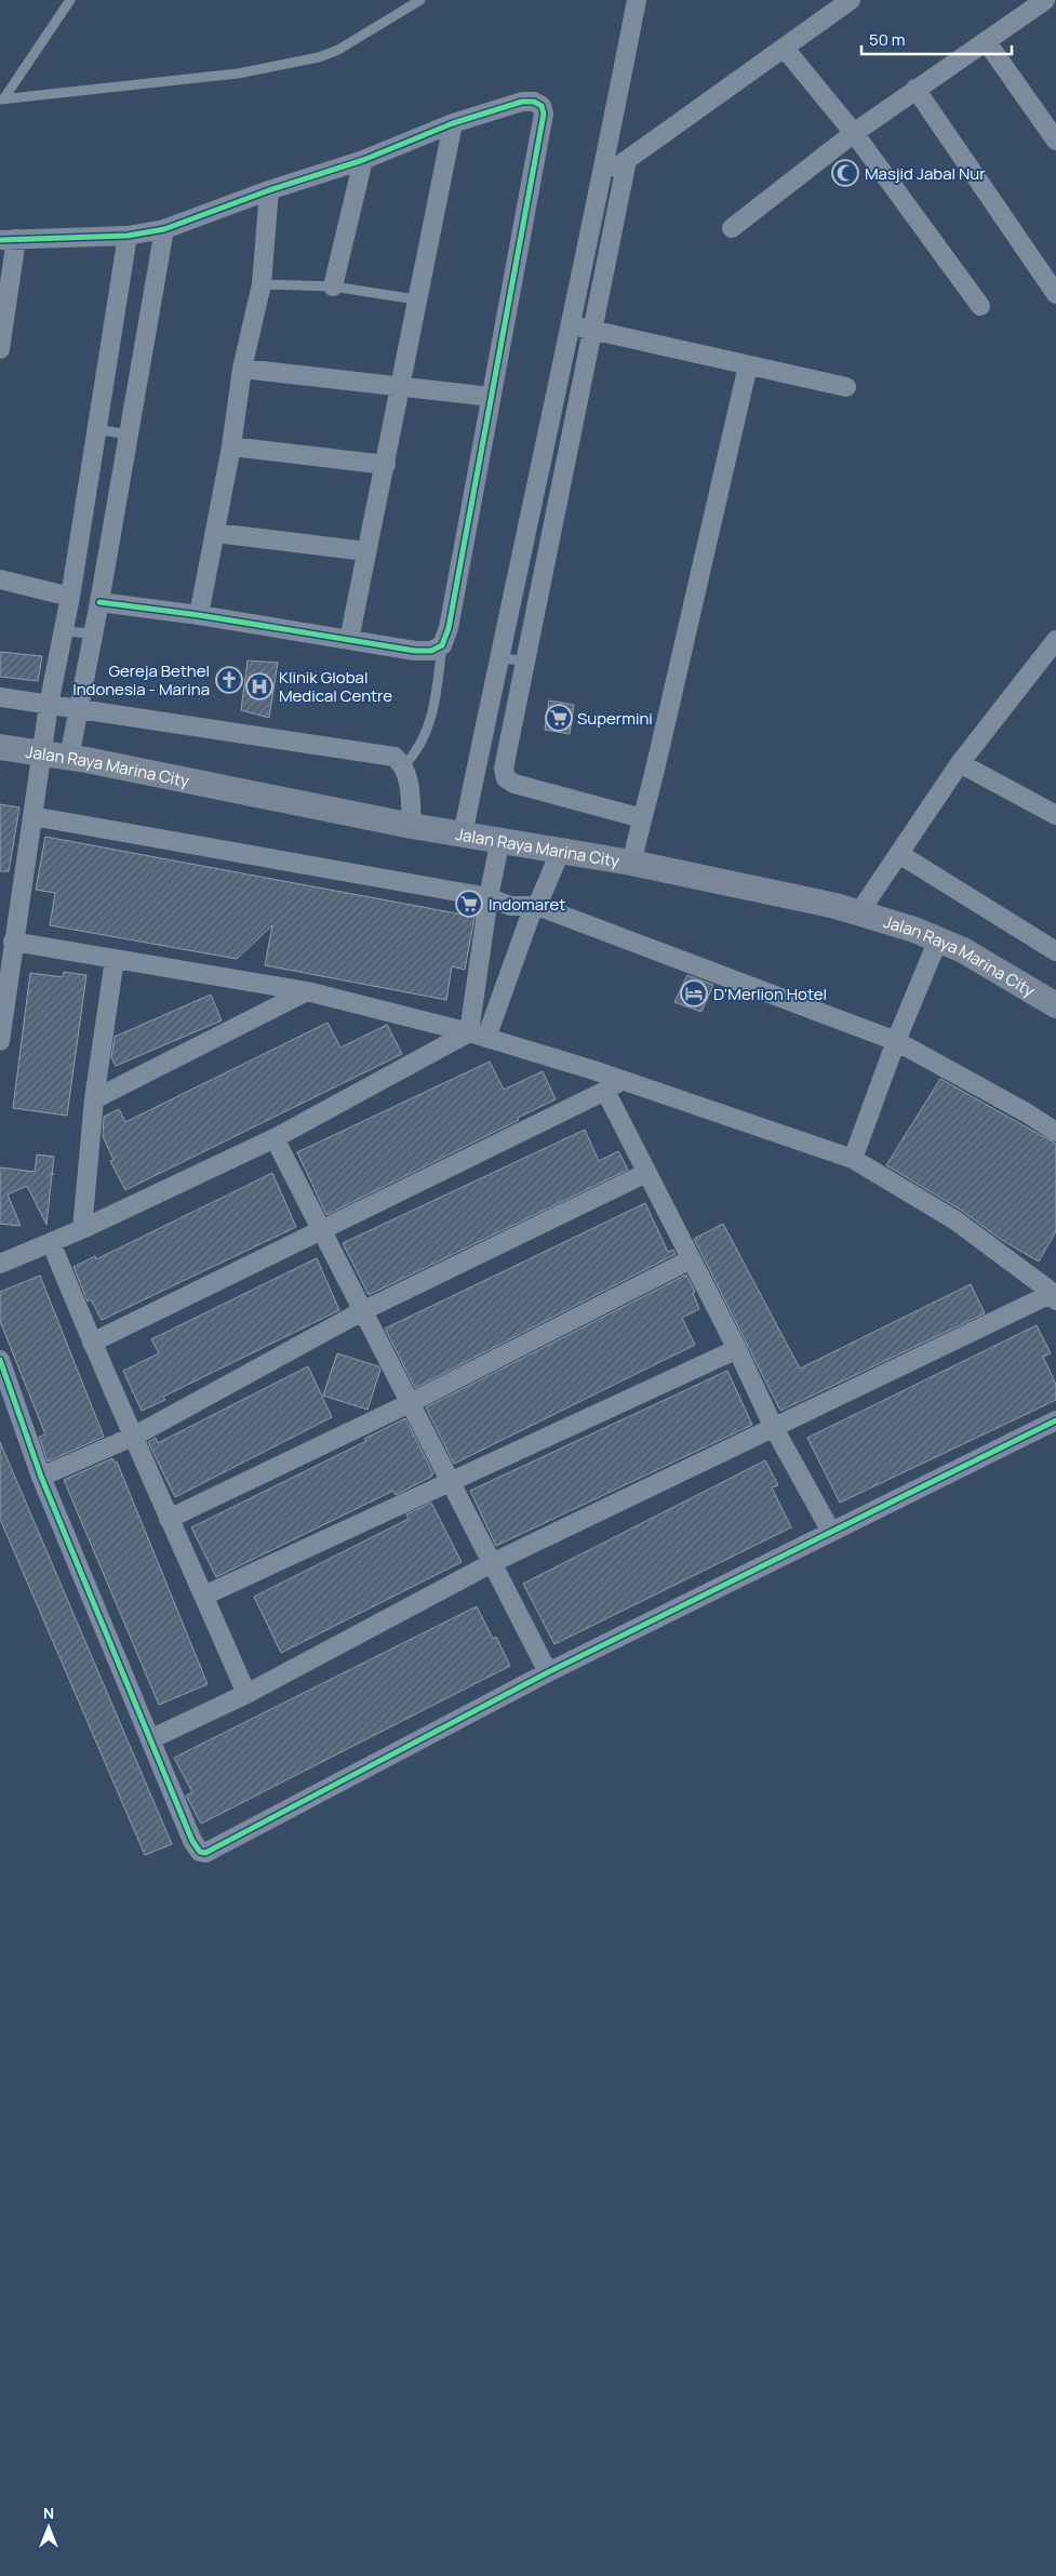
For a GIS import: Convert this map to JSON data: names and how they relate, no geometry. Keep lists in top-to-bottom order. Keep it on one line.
{"streets":{"main road":["Jalan Raya Marina City"]},"places":{"mosque":["Masjid Jabal Nur"],"church":["Gereja Bethel Indonesia - Marina"],"hospital":["Klinik Global Medical Centre"],"supermarket":["Supermini","Indomaret"],"hotel":["D'Merlion Hotel"]},"scale_bar":"50 m","north":"top"}
